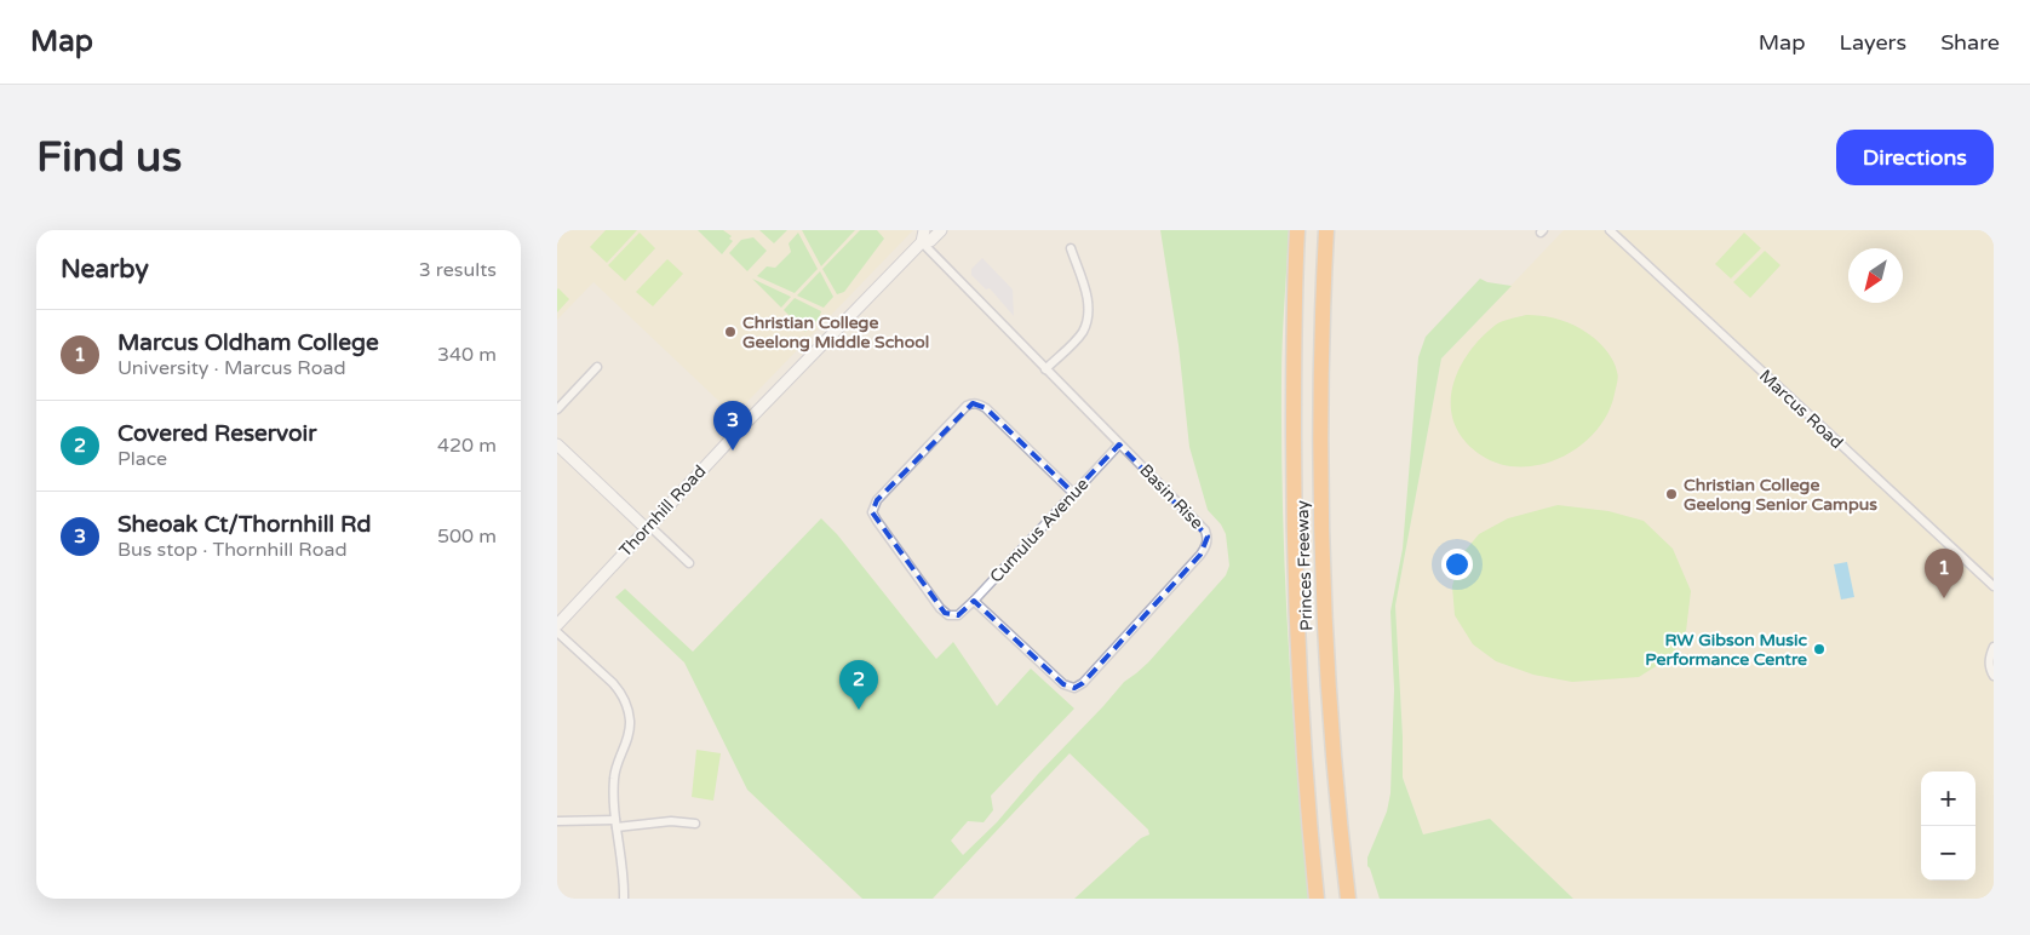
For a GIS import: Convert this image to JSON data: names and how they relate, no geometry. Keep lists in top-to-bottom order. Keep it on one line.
{"streets":{"highway":["Princes Freeway"],"street":["Marcus Road","Basin Rise","Thornhill Road","Cumulus Avenue"]},"crossings":[["Basin Rise","Thornhill Road"],["Basin Rise","Cumulus Avenue"]],"places":["Christian College Geelong Middle School","Christian College Geelong Senior Campus","RW Gibson Music Performance Centre"],"north":"bottom left","page":{"header":"Map","nav":["Map","Layers","Share"],"buttons":"Directions","title":"Find us","heading":["Nearby","3 results"],"list":[{"mark":"1","name":"Marcus Oldham College","note":"University · Marcus Road","value":"340 m"},{"mark":"2","name":"Covered Reservoir","note":"Place","value":"420 m"},{"mark":"3","name":"Sheoak Ct/Thornhill Rd","note":"Bus stop · Thornhill Road","value":"500 m"}],"pins":["3","1","2"],"map_buttons":["+","−"]}}
